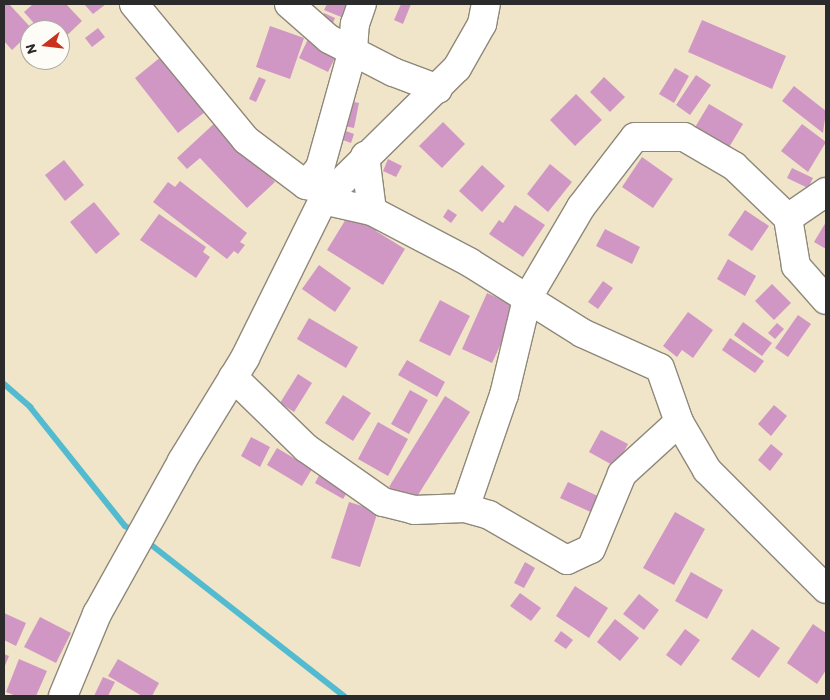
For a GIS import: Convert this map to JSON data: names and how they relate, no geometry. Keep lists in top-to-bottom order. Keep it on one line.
{"north":"left"}
